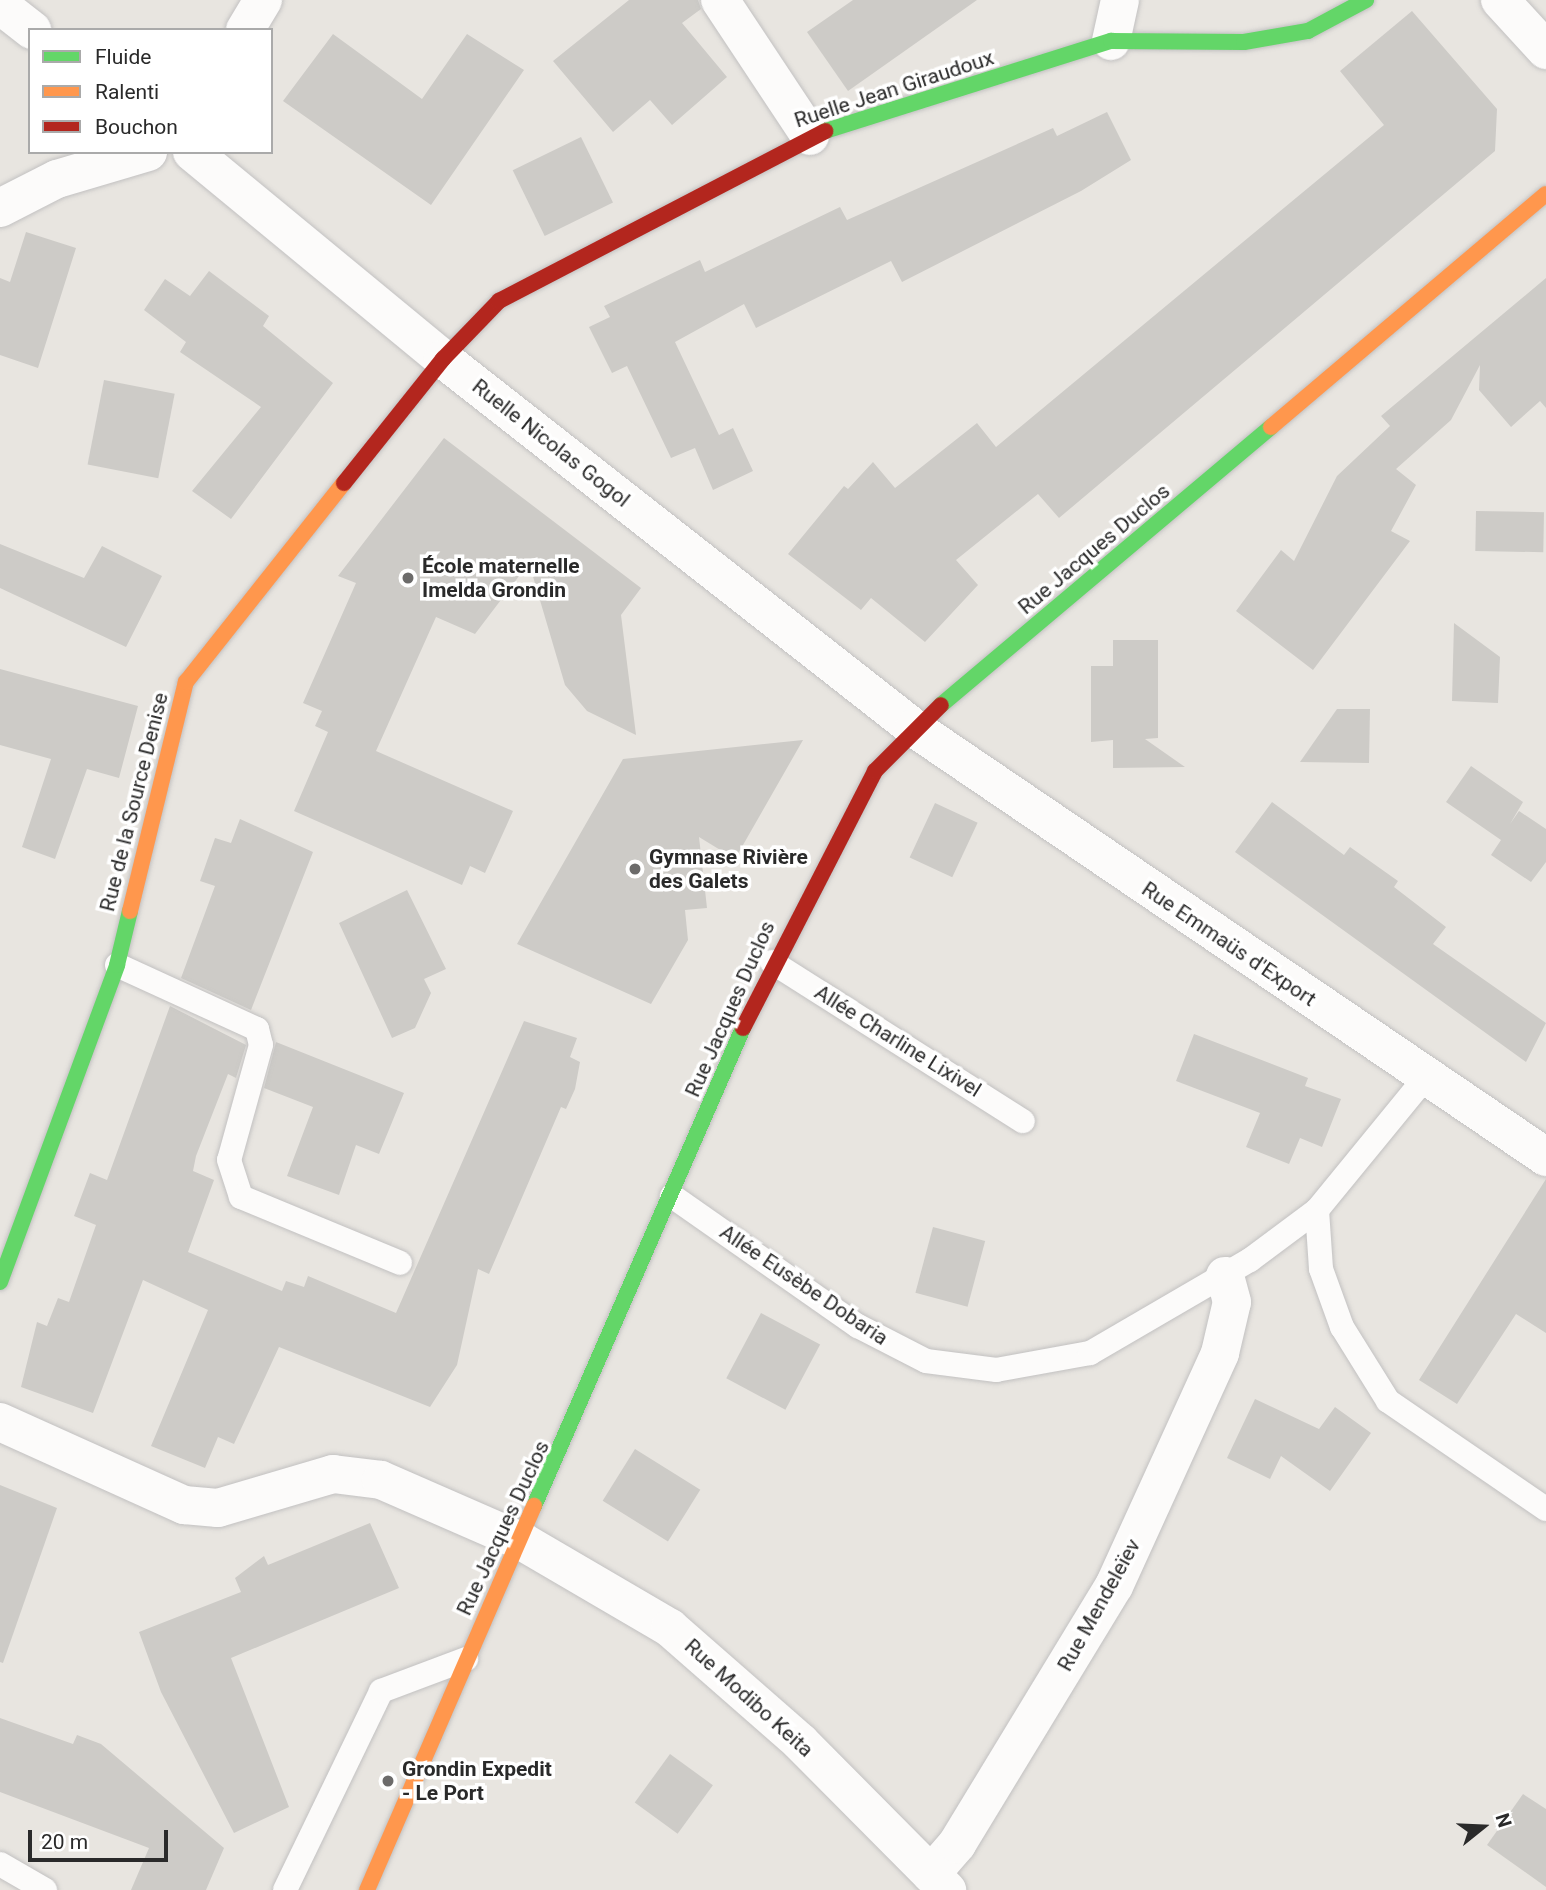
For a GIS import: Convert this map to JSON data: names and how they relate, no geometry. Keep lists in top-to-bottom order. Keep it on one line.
{"streets":{"street":["Ruelle Jean Giraudoux","Ruelle Nicolas Gogol","Rue Jacques Duclos","Rue de la Source Denise","Rue Emmaüs d'Export","Rue Mendeleïev","Rue Modibo Keita"],"lane":["Allée Charline Lixivel","Allée Eusèbe Dobaria"]},"crossings":[["Ruelle Jean Giraudoux","Ruelle Nicolas Gogol"],["Ruelle Jean Giraudoux","Rue de la Source Denise"],["Ruelle Nicolas Gogol","Rue Jacques Duclos"],["Ruelle Nicolas Gogol","Rue de la Source Denise"],["Ruelle Nicolas Gogol","Rue Emmaüs d'Export"],["Rue Jacques Duclos","Rue Emmaüs d'Export"],["Rue Jacques Duclos","Allée Charline Lixivel"],["Rue Jacques Duclos","Allée Eusèbe Dobaria"],["Rue Jacques Duclos","Rue Modibo Keita"],["Rue Emmaüs d'Export","Allée Eusèbe Dobaria"],["Allée Eusèbe Dobaria","Rue Mendeleïev"],["Rue Mendeleïev","Rue Modibo Keita"]],"places":["École maternelle Imelda Grondin","Gymnase Rivière des Galets","Grondin Expedit - Le Port"],"legend":["Fluide","Ralenti","Bouchon"],"scale_bar":"20 m","north":"right"}
